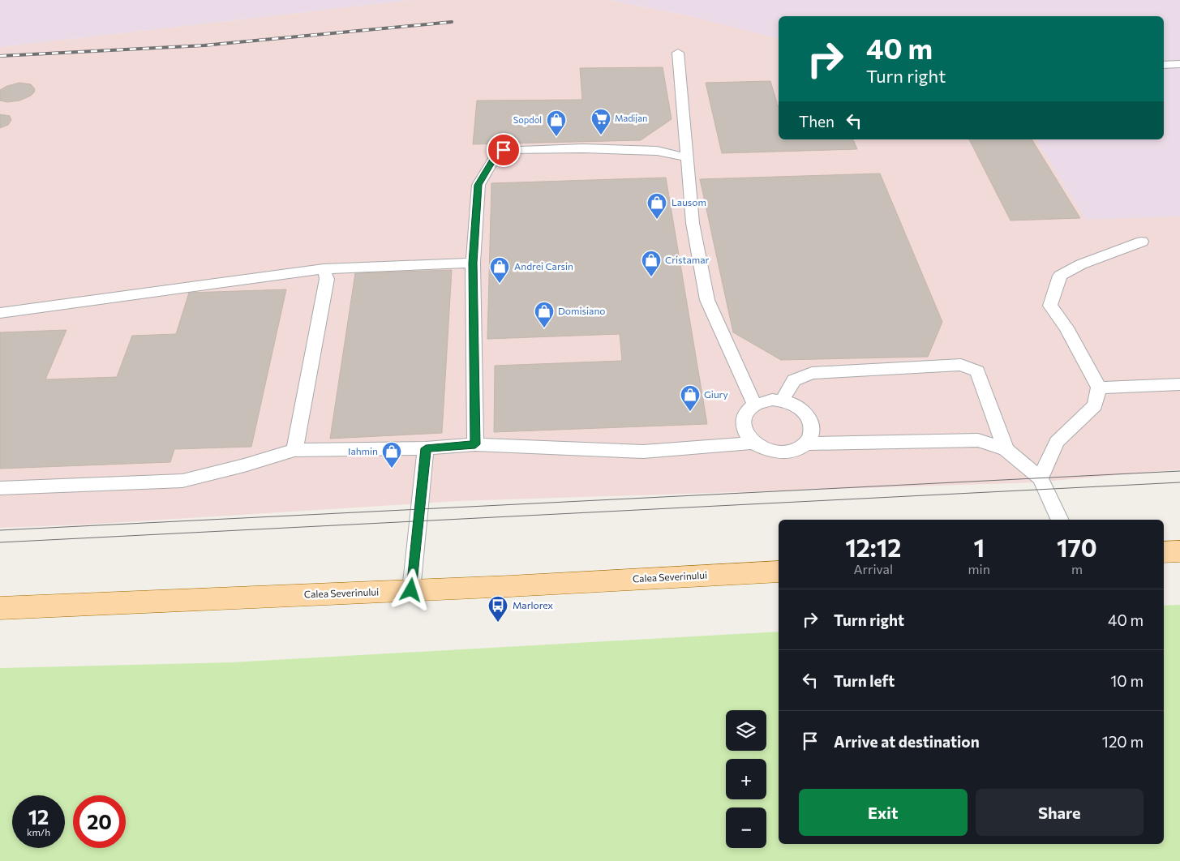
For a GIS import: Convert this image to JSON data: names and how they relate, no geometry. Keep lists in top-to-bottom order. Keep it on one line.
{"streets":{"main road":["Calea Severinului"]},"places":{"supermarket":["Madijan"],"shop":["Sopdol","Lausom","Cristamar","Andrei Carsin","Domisiano","Giury","Iahmin"],"bus stop":["Marlorex"]},"page":{"turn":["40 m","Turn right"],"then":"Then","eta":["12:12","Arrival","1","min","170","m"],"list":[{"name":"Turn right","value":"40 m"},{"name":"Turn left","value":"10 m"},{"name":"Arrive at destination","value":"120 m"}],"map_buttons":["+","−"],"buttons":["Exit","Share"],"speed":"12 km/h","limit":"20"}}
